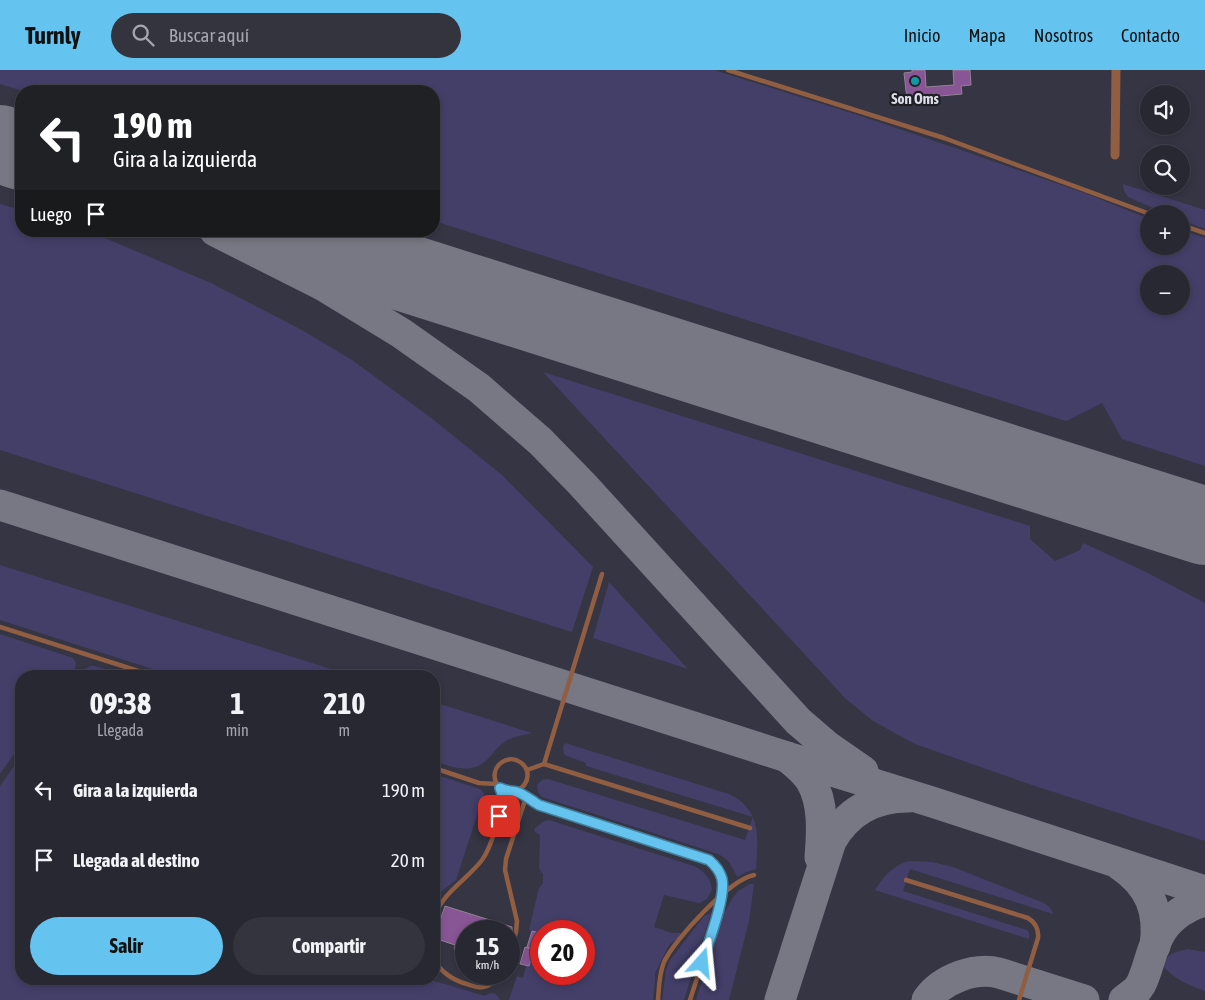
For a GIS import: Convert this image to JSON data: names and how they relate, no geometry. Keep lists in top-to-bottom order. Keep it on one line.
{"places":["Son Oms"],"page":{"header":"Turnly","search":"Buscar aquí","nav":["Inicio","Mapa","Nosotros","Contacto"],"map_buttons":["+","−"],"turn":["190 m","Gira a la izquierda"],"then":"Luego","eta":["09:38","Llegada","1","min","210","m"],"list":[{"name":"Gira a la izquierda","value":"190 m"},{"name":"Llegada al destino","value":"20 m"}],"buttons":["Salir","Compartir"],"speed":"15 km/h","limit":"20"}}
